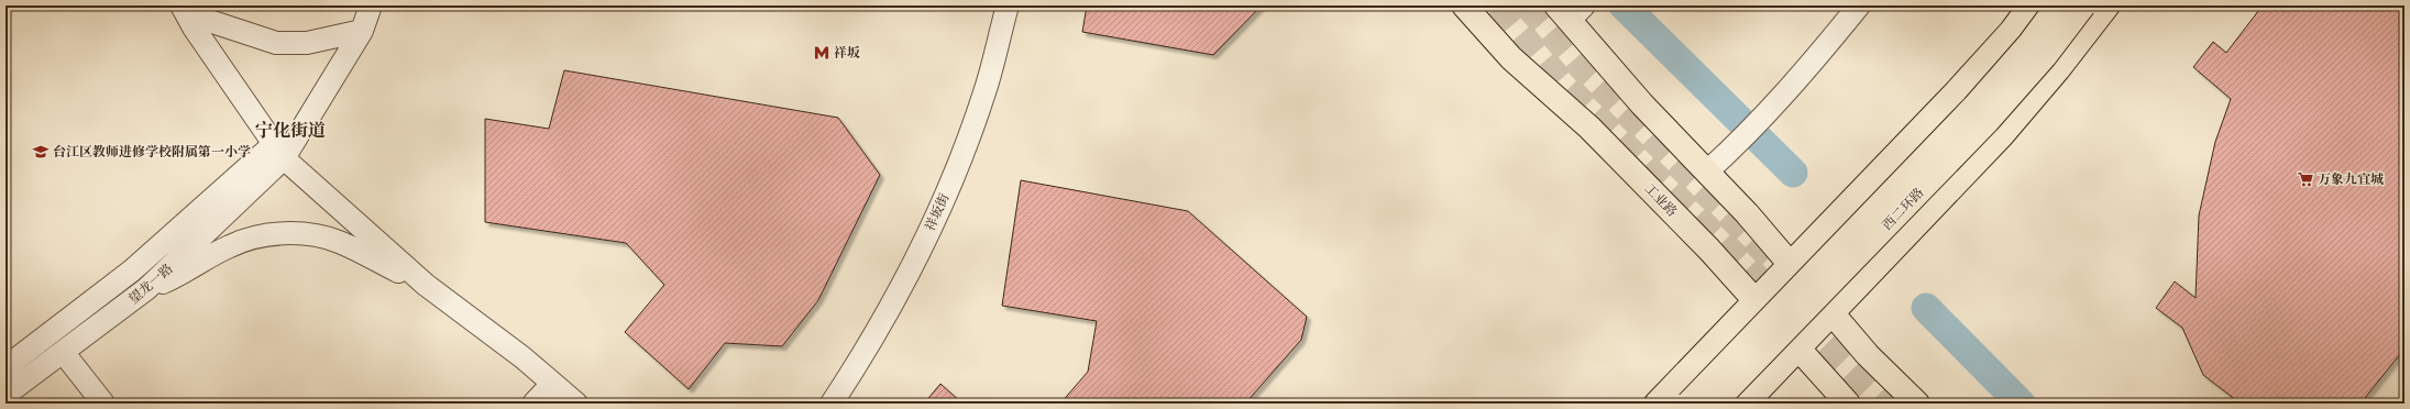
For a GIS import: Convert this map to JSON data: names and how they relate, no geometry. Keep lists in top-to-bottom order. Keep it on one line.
{"streets":{"main road":["工业路","西二环路"],"street":["祥坂街","望龙一路"]},"districts":["宁化街道"],"places":{"metro station":["祥坂"],"school or university":["台江区教师进修学校附属第一小学"],"supermarket":["万象九宜城"]}}
